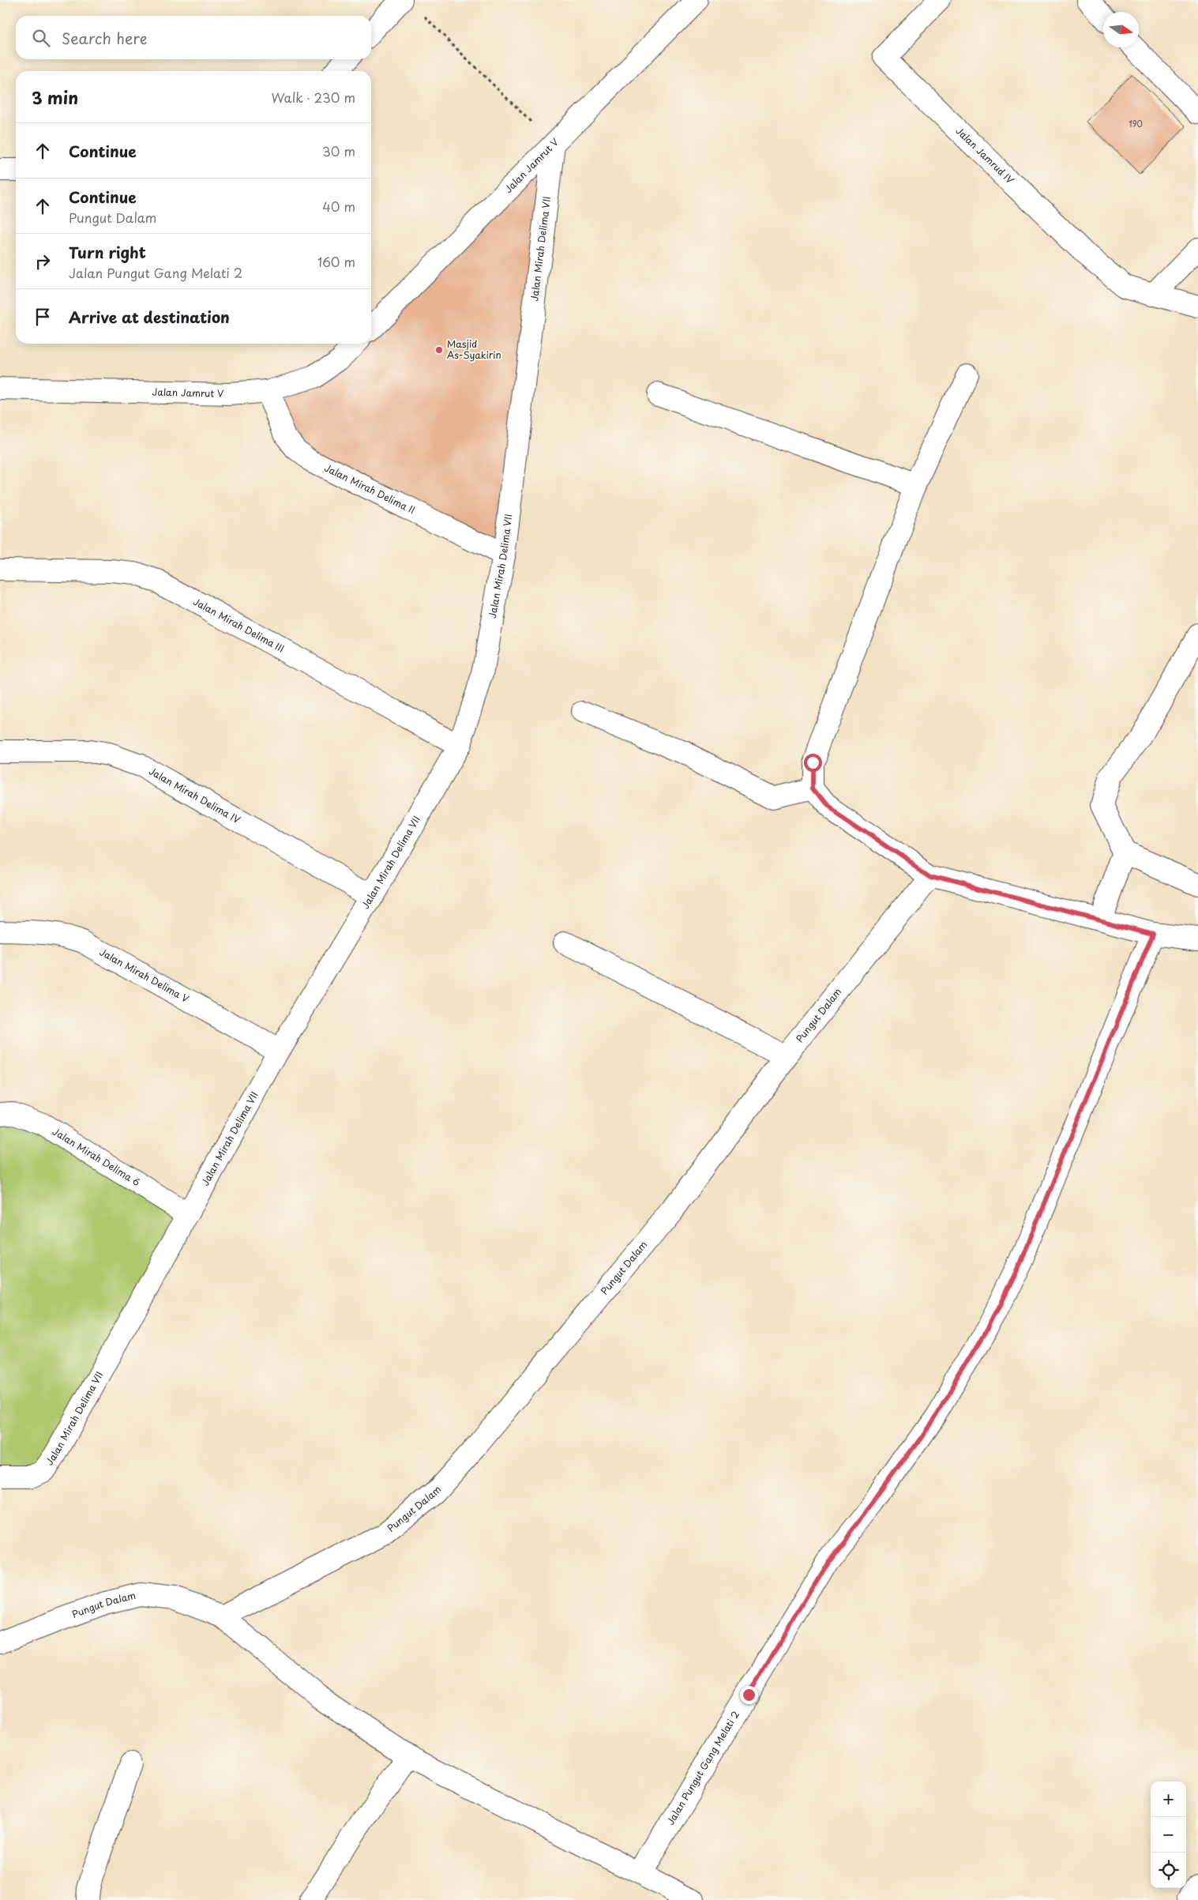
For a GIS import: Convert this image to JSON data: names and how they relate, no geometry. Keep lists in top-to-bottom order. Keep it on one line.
{"streets":{"street":["Jalan Jamrud IV","Jalan Jamrut V","Jalan Mirah Delima VII","Jalan Mirah Delima II","Jalan Mirah Delima III","Jalan Mirah Delima IV","Jalan Mirah Delima V","Pungut Dalam","Jalan Mirah Delima 6","Jalan Pungut Gang Melati 2"]},"crossings":[["Jalan Jamrut V","Jalan Mirah Delima VII"],["Jalan Jamrut V","Jalan Mirah Delima II"],["Jalan Mirah Delima VII","Jalan Mirah Delima II"],["Jalan Mirah Delima VII","Jalan Mirah Delima III"],["Jalan Mirah Delima VII","Jalan Mirah Delima IV"],["Jalan Mirah Delima VII","Jalan Mirah Delima V"],["Jalan Mirah Delima VII","Jalan Mirah Delima 6"]],"places":["Masjid As-Syakirin"],"house_numbers":["190"],"north":"right","page":{"search":"Search here","heading":["3 min","Walk · 230 m"],"list":[["Continue","30 m"],["Continue","Pungut Dalam","40 m"],["Turn right","Jalan Pungut Gang Melati 2","160 m"],"Arrive at destination"],"map_buttons":["+","−"]}}
